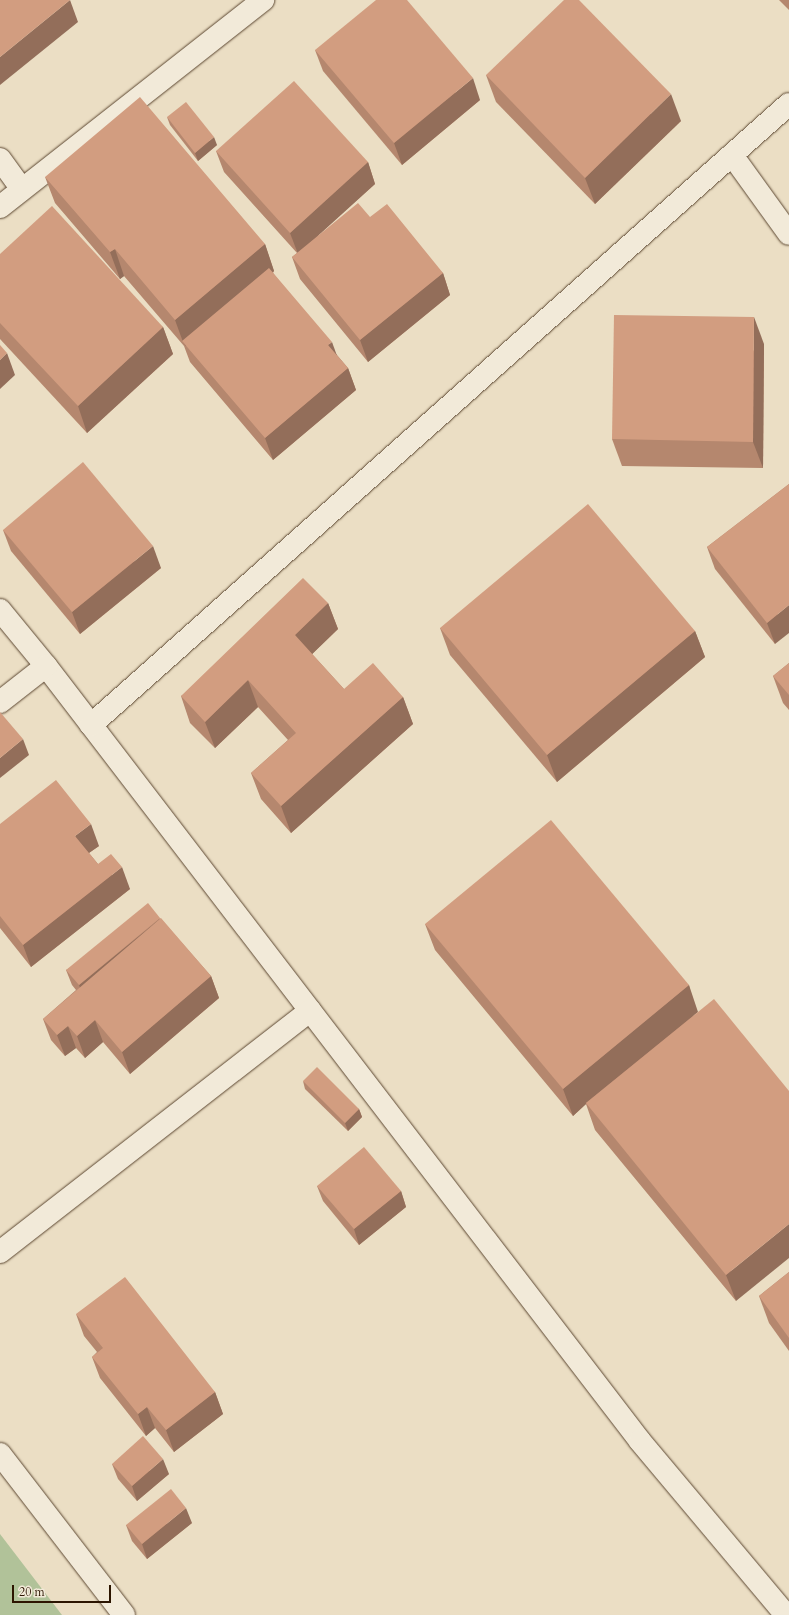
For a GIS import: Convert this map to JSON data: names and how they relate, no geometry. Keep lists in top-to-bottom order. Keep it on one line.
{"scale_bar":"20 m"}
